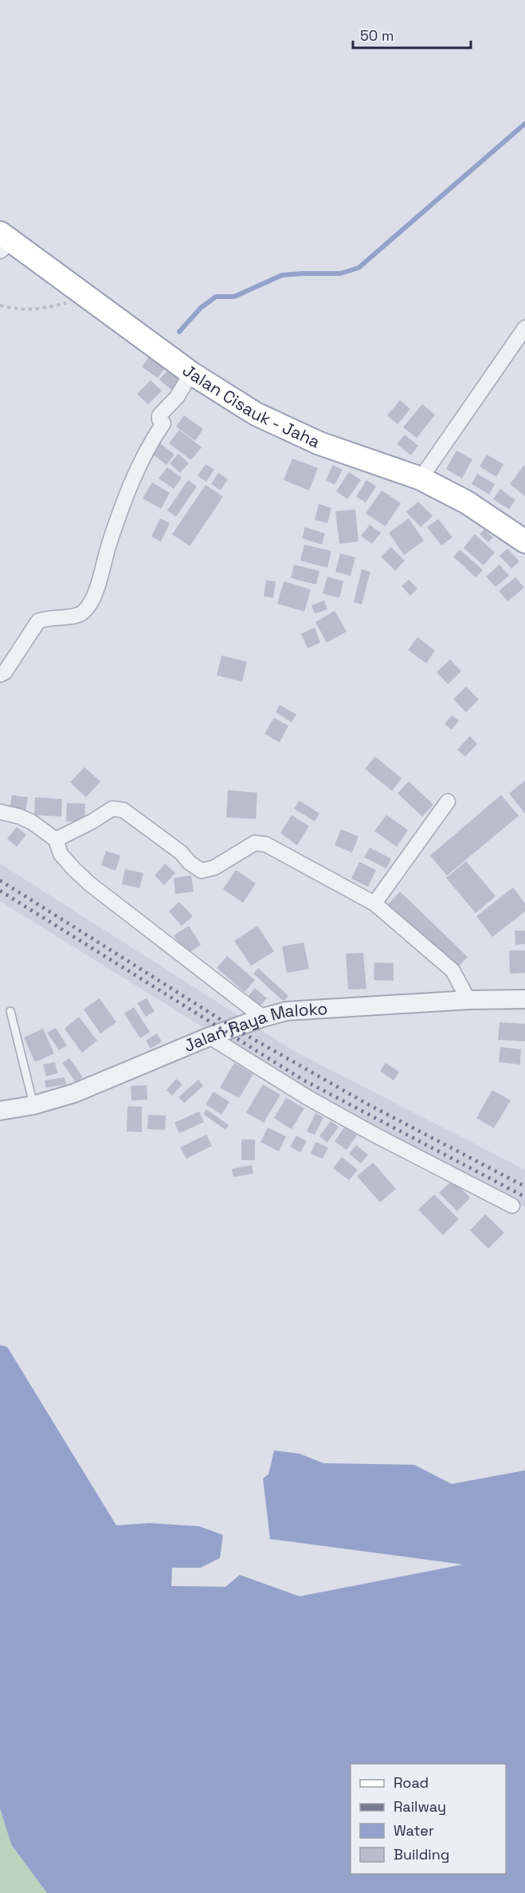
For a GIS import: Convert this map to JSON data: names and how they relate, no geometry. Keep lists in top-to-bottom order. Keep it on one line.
{"streets":{"main road":["Jalan Cisauk - Jaha"],"street":["Jalan Raya Maloko"]},"legend":["Road","Railway","Water","Building"],"scale_bar":"50 m"}
